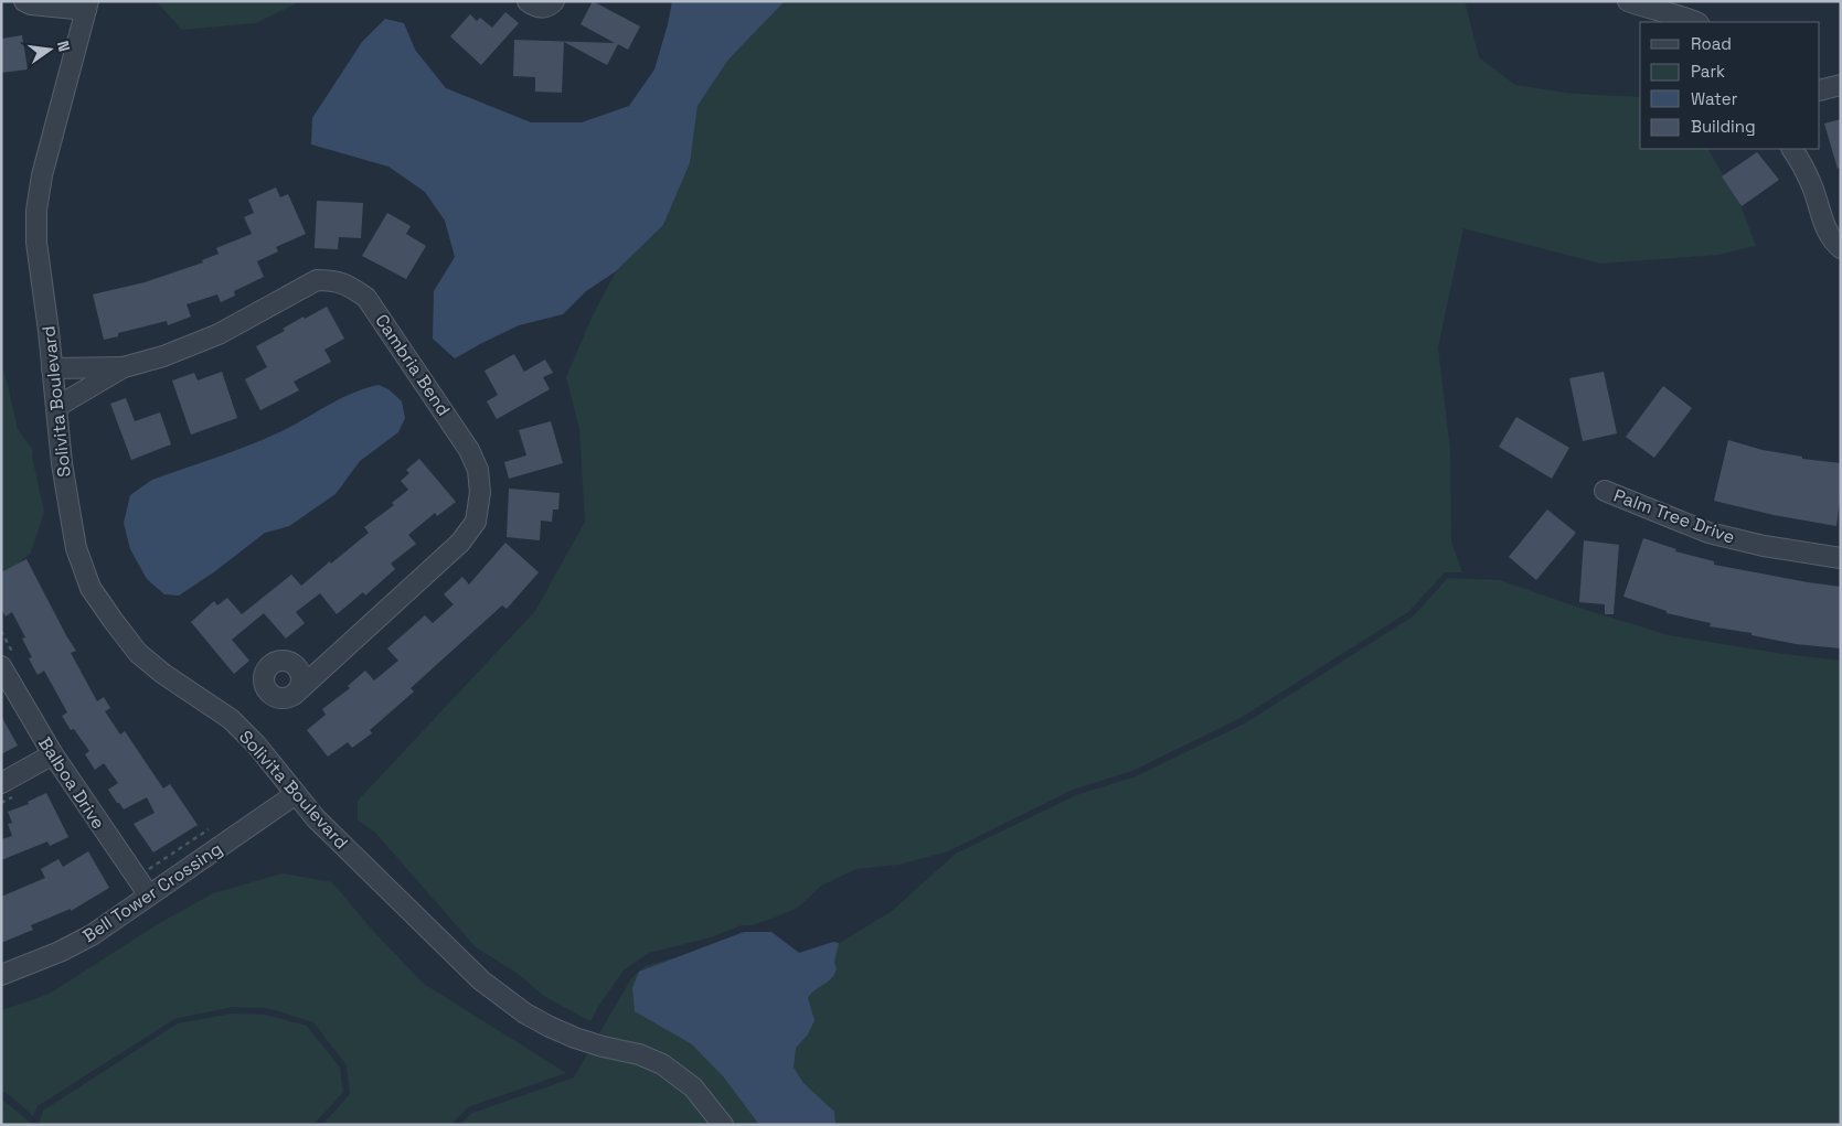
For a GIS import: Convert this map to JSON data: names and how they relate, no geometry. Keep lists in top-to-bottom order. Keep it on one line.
{"streets":{"street":["Cambria Bend","Solivita Boulevard","Palm Tree Drive","Balboa Drive","Bell Tower Crossing"]},"crossings":[["Cambria Bend","Solivita Boulevard"],["Solivita Boulevard","Bell Tower Crossing"],["Balboa Drive","Bell Tower Crossing"]],"legend":["Road","Park","Water","Building"],"north":"right"}
